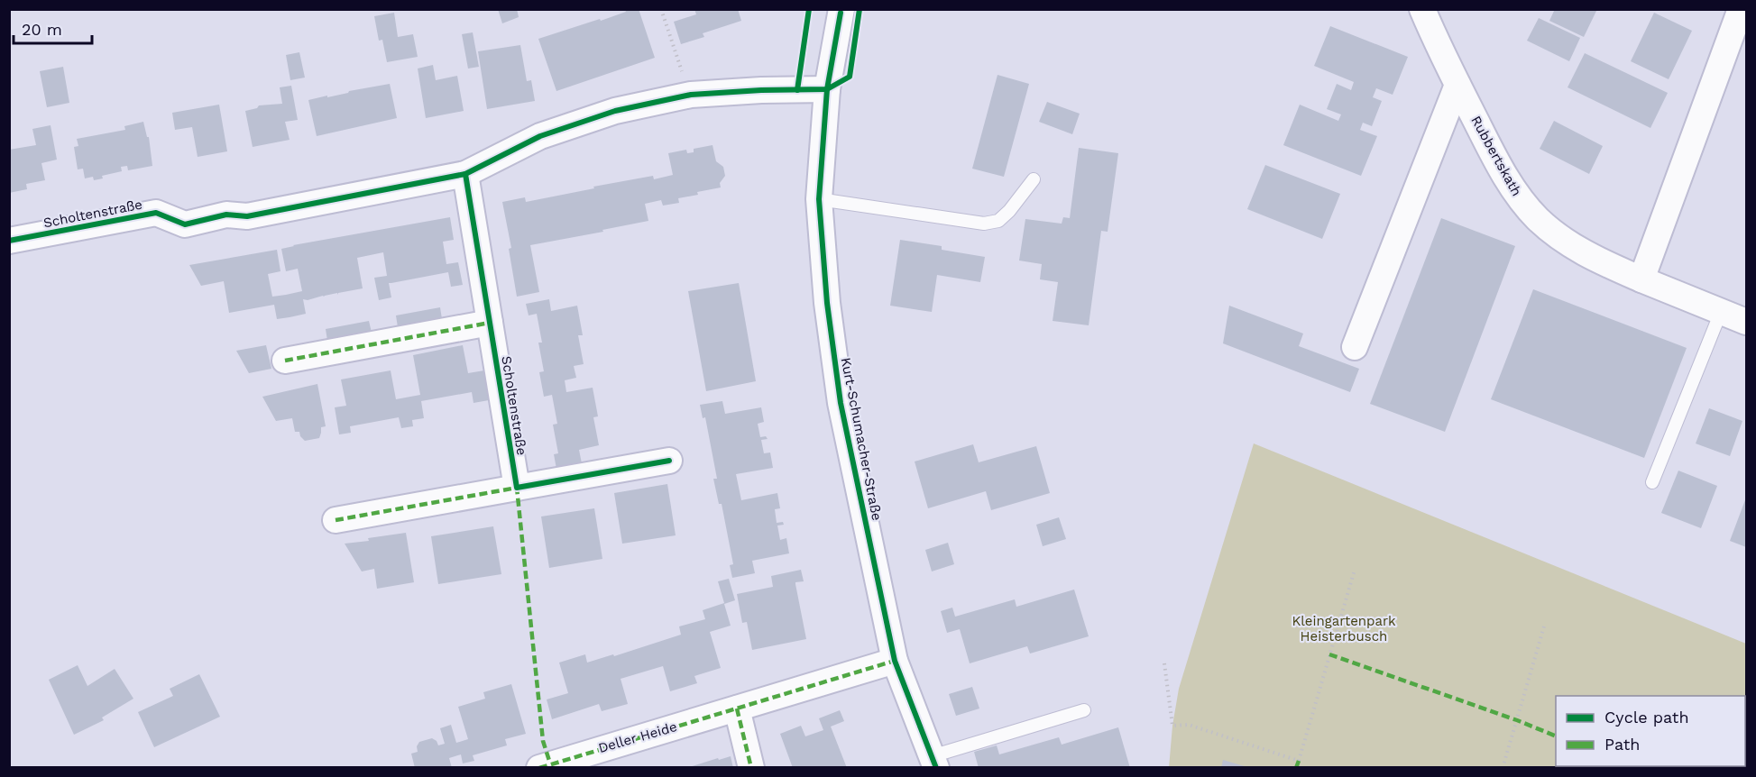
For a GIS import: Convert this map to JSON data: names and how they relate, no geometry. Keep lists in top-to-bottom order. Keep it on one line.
{"streets":{"street":["Rubbertskath","Scholtenstraße","Kurt-Schumacher-Straße","Deller Heide"]},"crossings":[["Scholtenstraße","Kurt-Schumacher-Straße"],["Kurt-Schumacher-Straße","Deller Heide"]],"parks":["Kleingartenpark Heisterbusch"],"legend":["Cycle path","Path"],"scale_bar":"20 m"}
